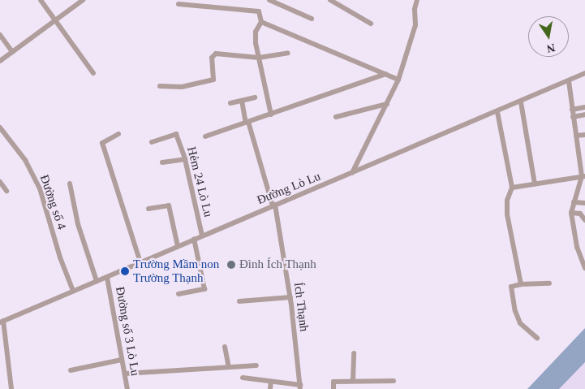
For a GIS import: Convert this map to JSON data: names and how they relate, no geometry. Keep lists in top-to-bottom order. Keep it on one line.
{"streets":{"street":["Hẻm 24 Lò Lu","Đường Lò Lu","Đường số 4","Ích Thạnh","Đường số 3 Lò Lu"]},"crossings":[["Hẻm 24 Lò Lu","Đường Lò Lu"],["Đường Lò Lu","Đường số 4"],["Đường Lò Lu","Ích Thạnh"],["Đường Lò Lu","Đường số 3 Lò Lu"]],"places":["Đình Ích Thạnh","Trường Mầm non Trường Thạnh"],"north":"bottom"}
